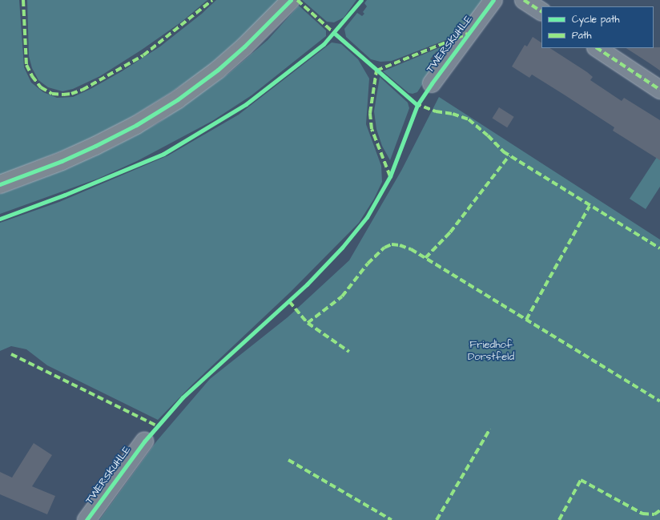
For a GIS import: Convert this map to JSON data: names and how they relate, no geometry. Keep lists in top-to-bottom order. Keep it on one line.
{"streets":{"street":["TWERSKUHLE"]},"parks":["Friedhof Dorstfeld"],"legend":["Cycle path","Path"]}
